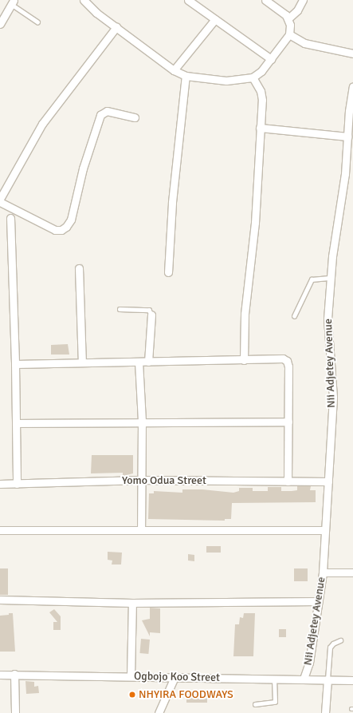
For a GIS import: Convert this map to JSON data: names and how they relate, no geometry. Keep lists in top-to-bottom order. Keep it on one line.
{"streets":{"street":["Nii Adjetey Avenue","Yomo Odua Street","Ogbojo Koo Street"]},"crossings":[["Nii Adjetey Avenue","Yomo Odua Street"],["Nii Adjetey Avenue","Ogbojo Koo Street"]],"places":["NHYIRA FOODWAYS"]}
